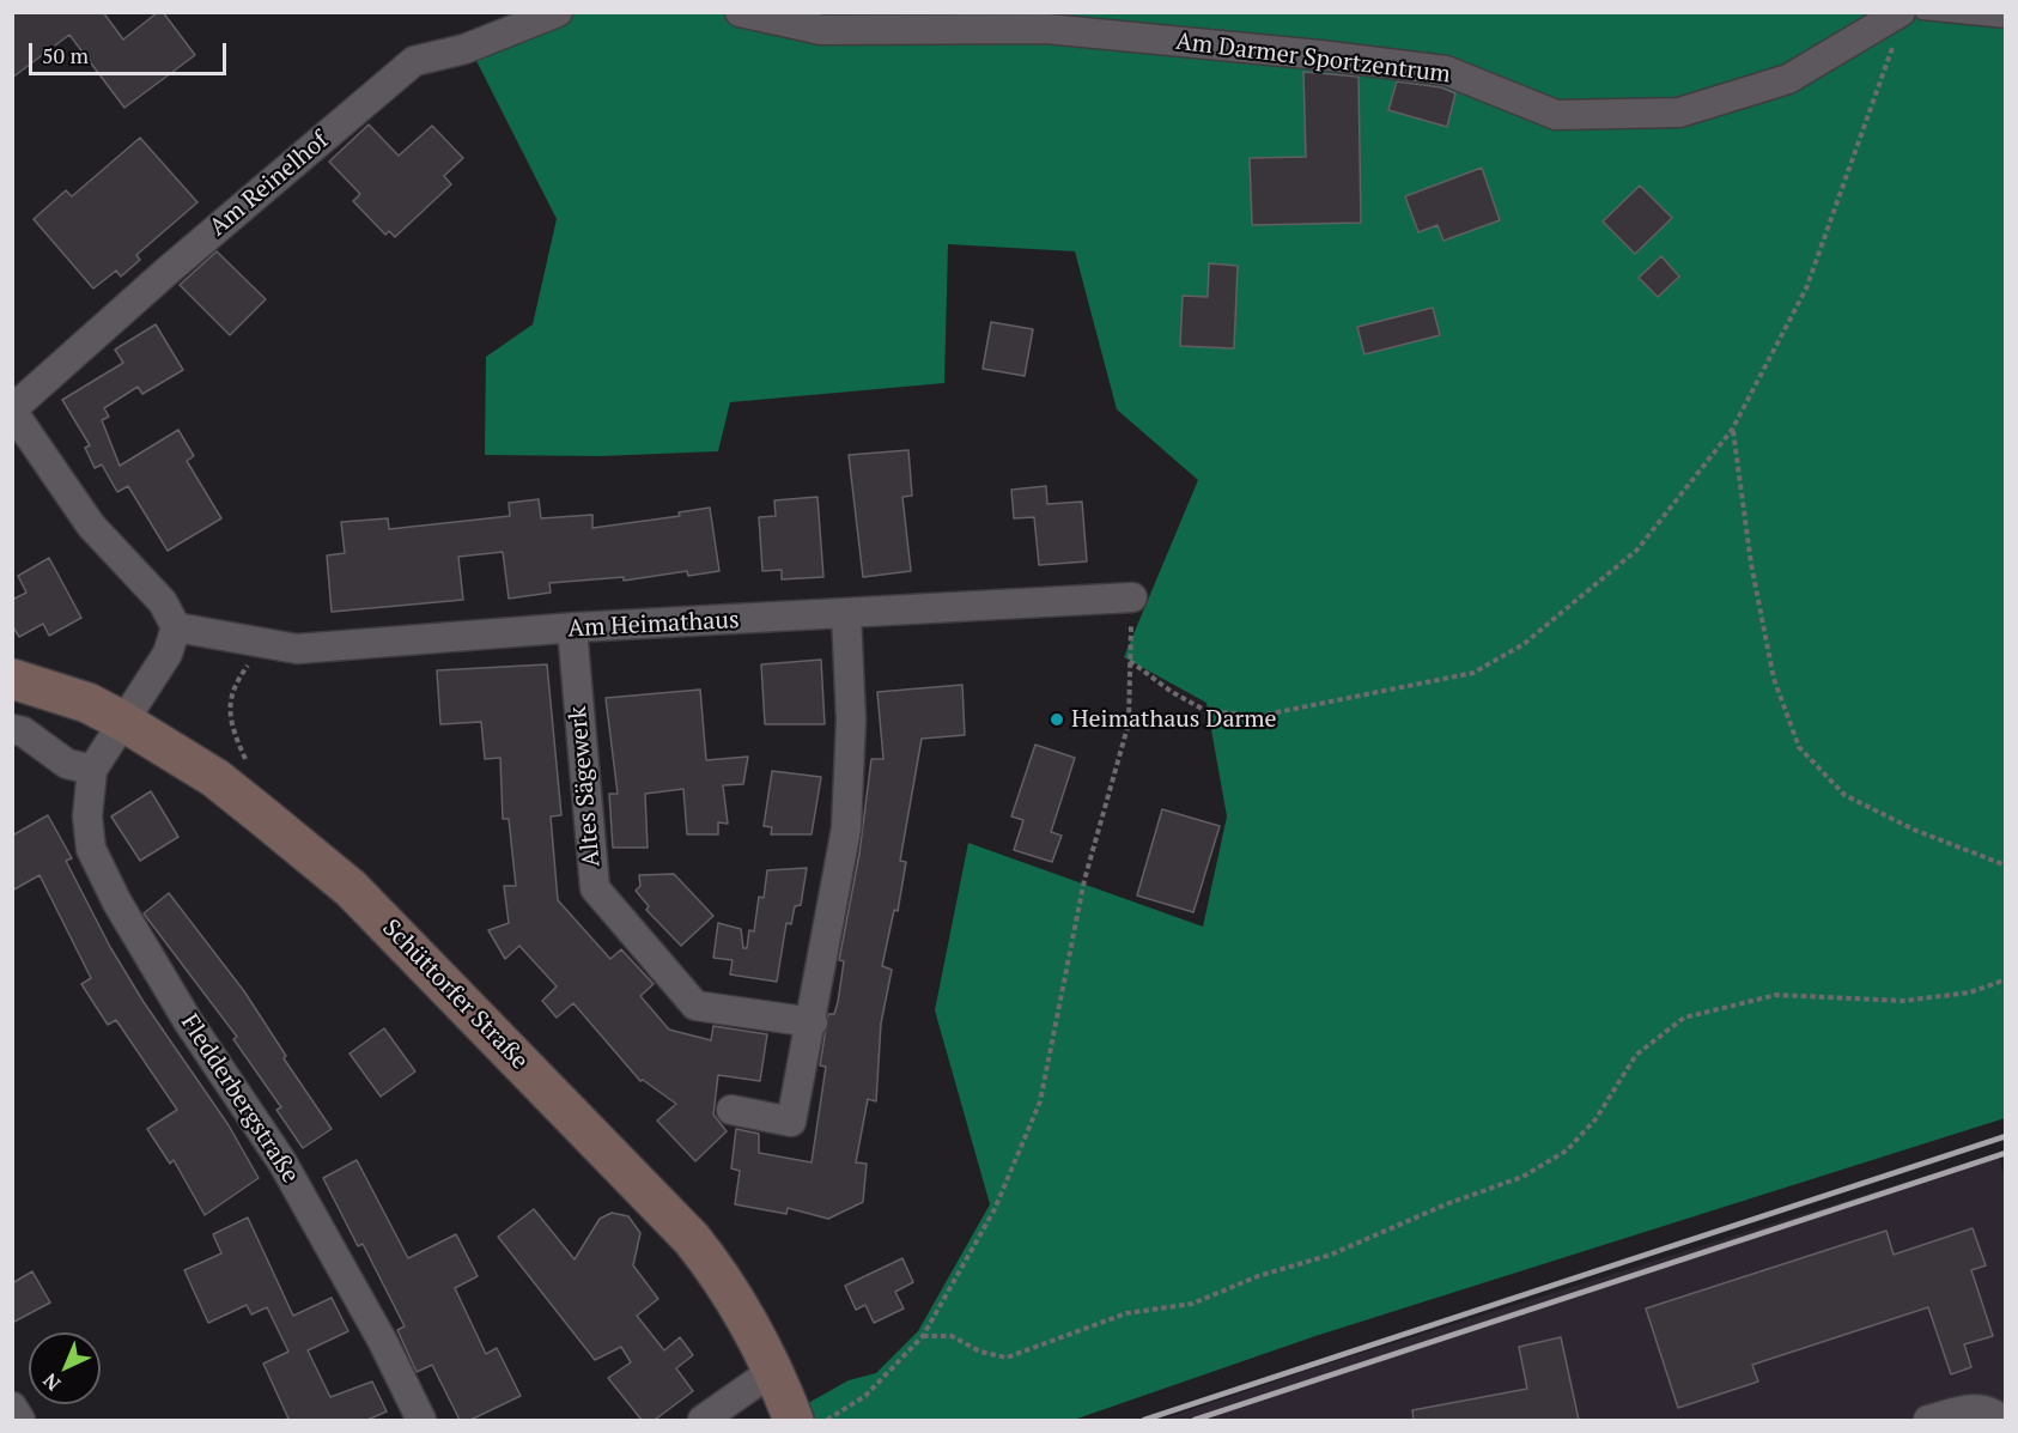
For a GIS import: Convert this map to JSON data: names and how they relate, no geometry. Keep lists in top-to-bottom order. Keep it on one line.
{"streets":{"main road":["Schüttorfer Straße"],"street":["Am Darmer Sportzentrum","Am Reinelhof","Am Heimathaus","Altes Sägewerk","Fledderbergstraße"]},"crossings":[["Am Heimathaus","Altes Sägewerk"]],"places":["Heimathaus Darme"],"scale_bar":"50 m","north":"bottom left"}
